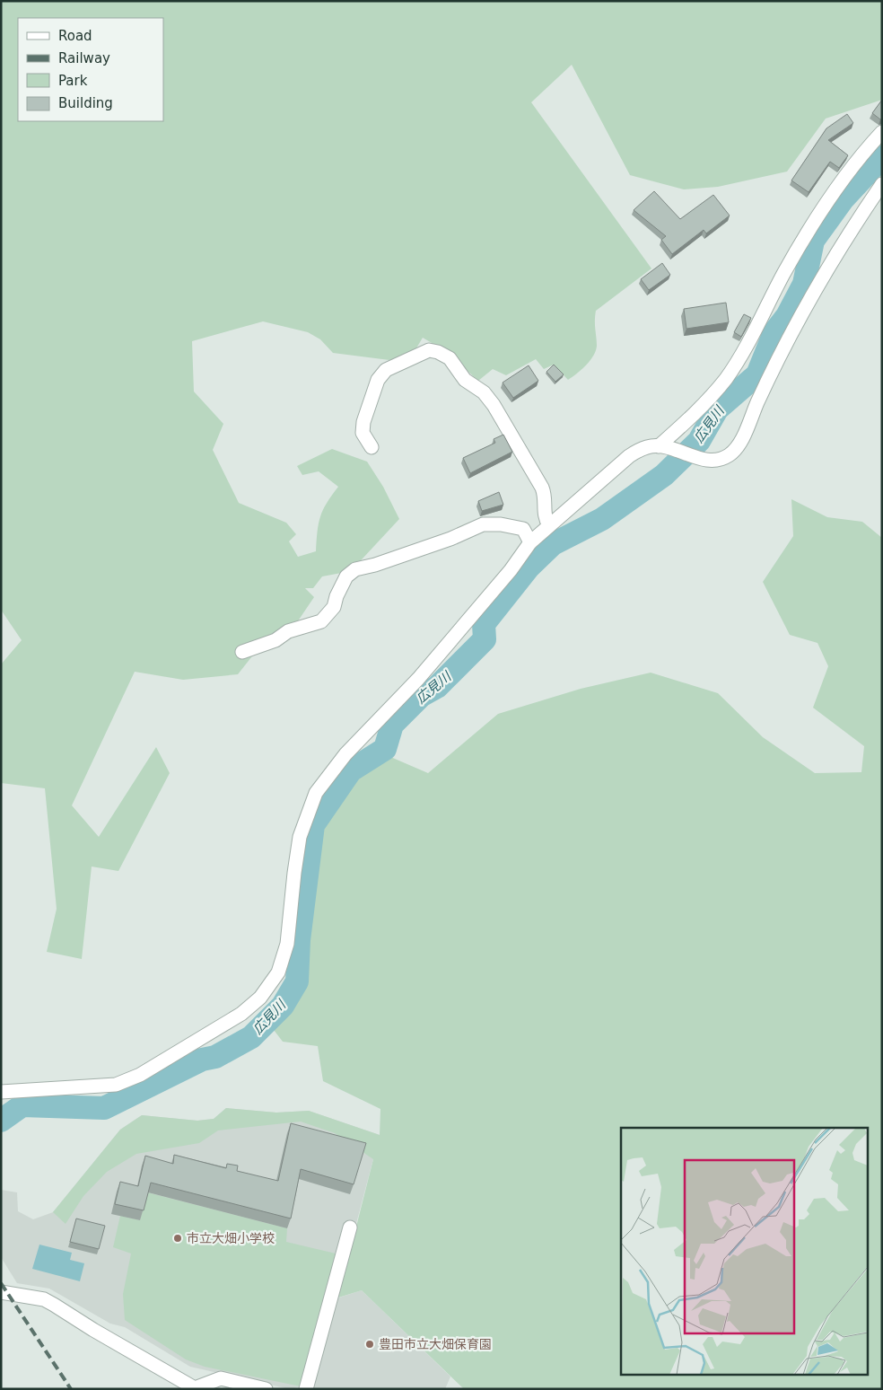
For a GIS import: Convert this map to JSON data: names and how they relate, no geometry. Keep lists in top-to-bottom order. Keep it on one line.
{"water":["広見川"],"places":["市立大畑小学校","豊田市立大畑保育園"],"legend":["Road","Railway","Park","Building"]}
